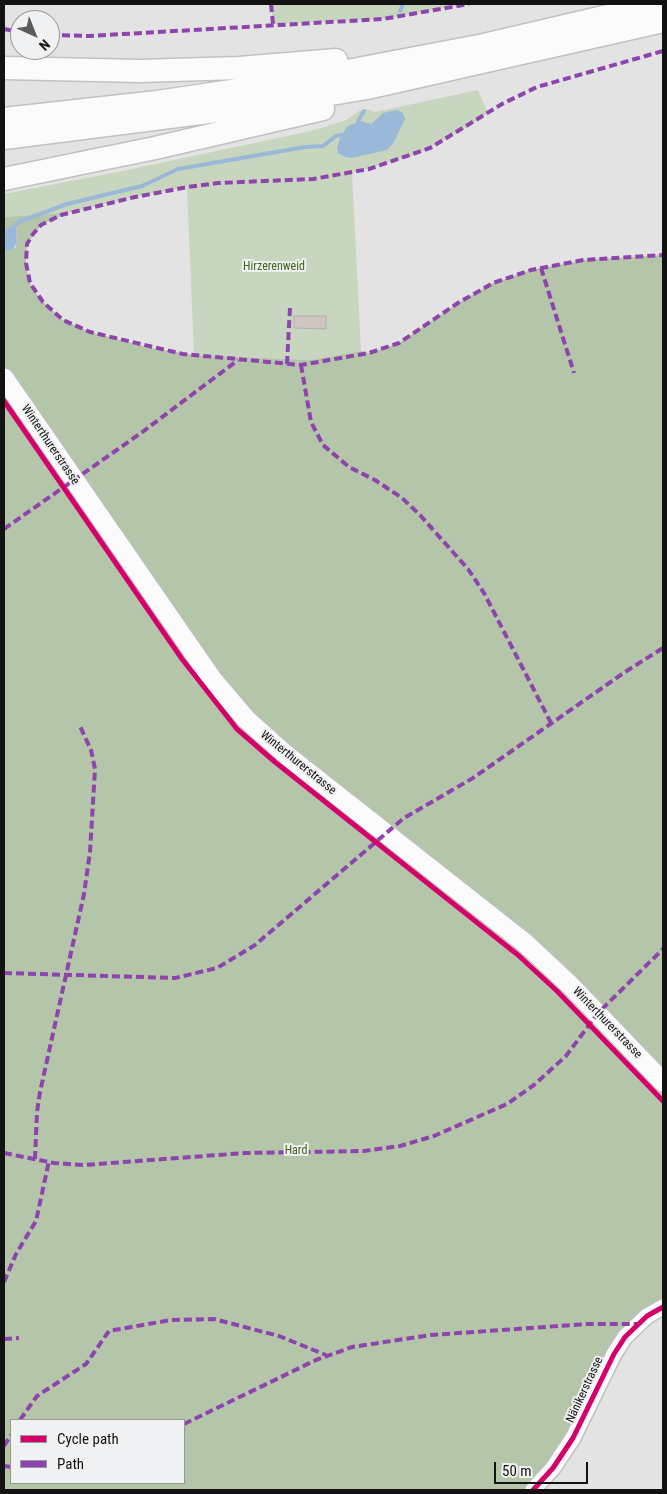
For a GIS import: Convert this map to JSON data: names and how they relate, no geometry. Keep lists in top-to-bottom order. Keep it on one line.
{"streets":{"main road":["Winterthurerstrasse"],"street":["Nänikerstrasse"]},"parks":["Hirzerenweid","Hard"],"legend":["Cycle path","Path"],"scale_bar":"50 m","north":"bottom right"}
